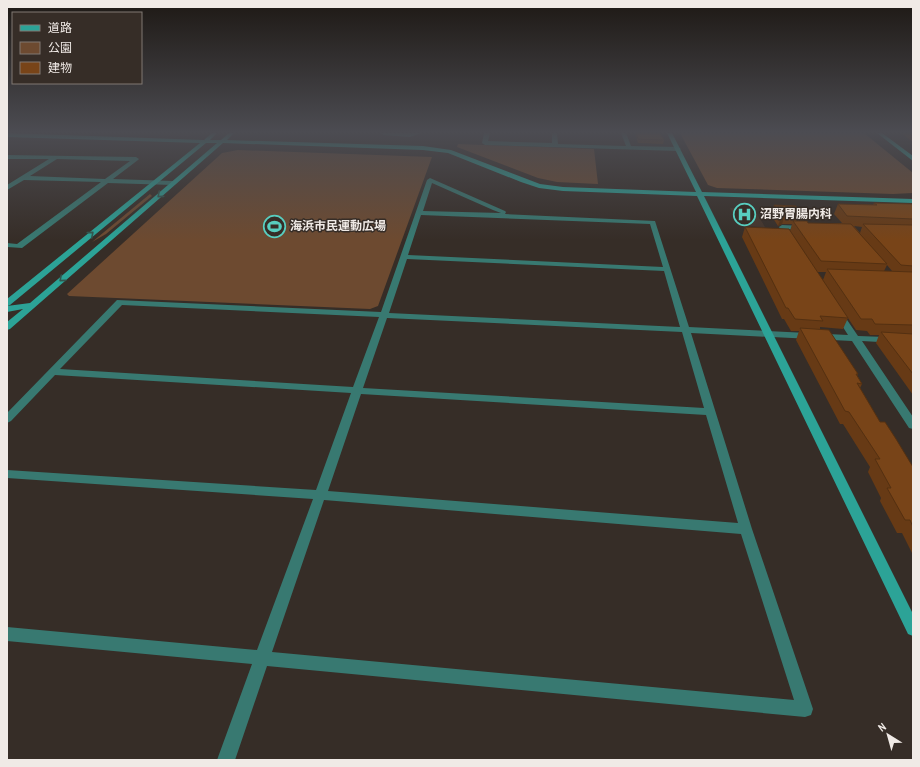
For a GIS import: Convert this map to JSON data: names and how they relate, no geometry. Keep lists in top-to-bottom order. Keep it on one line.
{"places":{"hospital":["沼野胃腸内科"],"sports":["海浜市民運動広場"]},"legend":["道路","公園","建物"],"north":"top left"}
